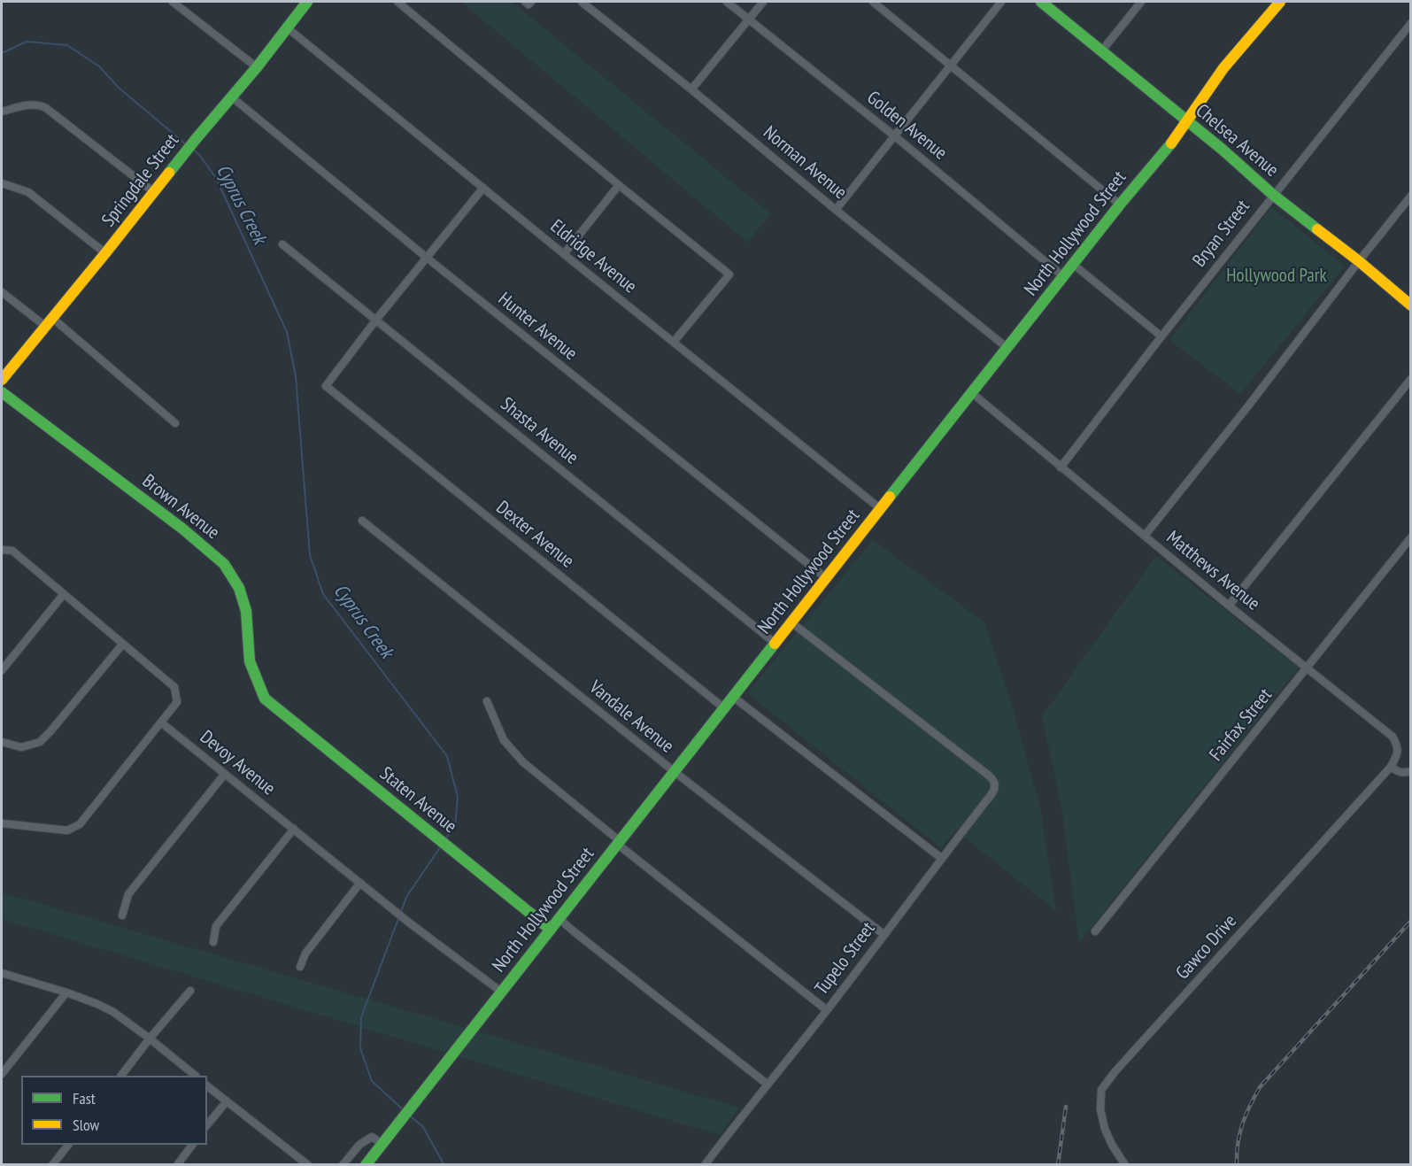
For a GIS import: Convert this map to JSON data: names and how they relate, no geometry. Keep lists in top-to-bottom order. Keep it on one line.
{"streets":{"main road":["Chelsea Avenue","Springdale Street","North Hollywood Street","Brown Avenue","Staten Avenue"],"street":["Golden Avenue","Norman Avenue","Bryan Street","Eldridge Avenue","Hunter Avenue","Shasta Avenue","Dexter Avenue","Matthews Avenue","Vandale Avenue","Fairfax Street","Devoy Avenue","Gawco Drive","Tupelo Street"]},"crossings":[["Golden Avenue","North Hollywood Street"],["Chelsea Avenue","North Hollywood Street"],["Chelsea Avenue","Bryan Street"],["Norman Avenue","North Hollywood Street"],["Springdale Street","Eldridge Avenue"],["Springdale Street","Hunter Avenue"],["North Hollywood Street","Eldridge Avenue"],["North Hollywood Street","Hunter Avenue"],["North Hollywood Street","Shasta Avenue"],["North Hollywood Street","Dexter Avenue"],["North Hollywood Street","Matthews Avenue"],["North Hollywood Street","Vandale Avenue"],["North Hollywood Street","Devoy Avenue"],["North Hollywood Street","Staten Avenue"],["North Hollywood Street","Tupelo Street"],["Bryan Street","Matthews Avenue"],["Shasta Avenue","Dexter Avenue"],["Brown Avenue","Staten Avenue"],["Matthews Avenue","Fairfax Street"],["Matthews Avenue","Gawco Drive"],["Vandale Avenue","Tupelo Street"]],"water":["Cyprus Creek"],"parks":["Hollywood Park"],"legend":["Fast","Slow"]}
